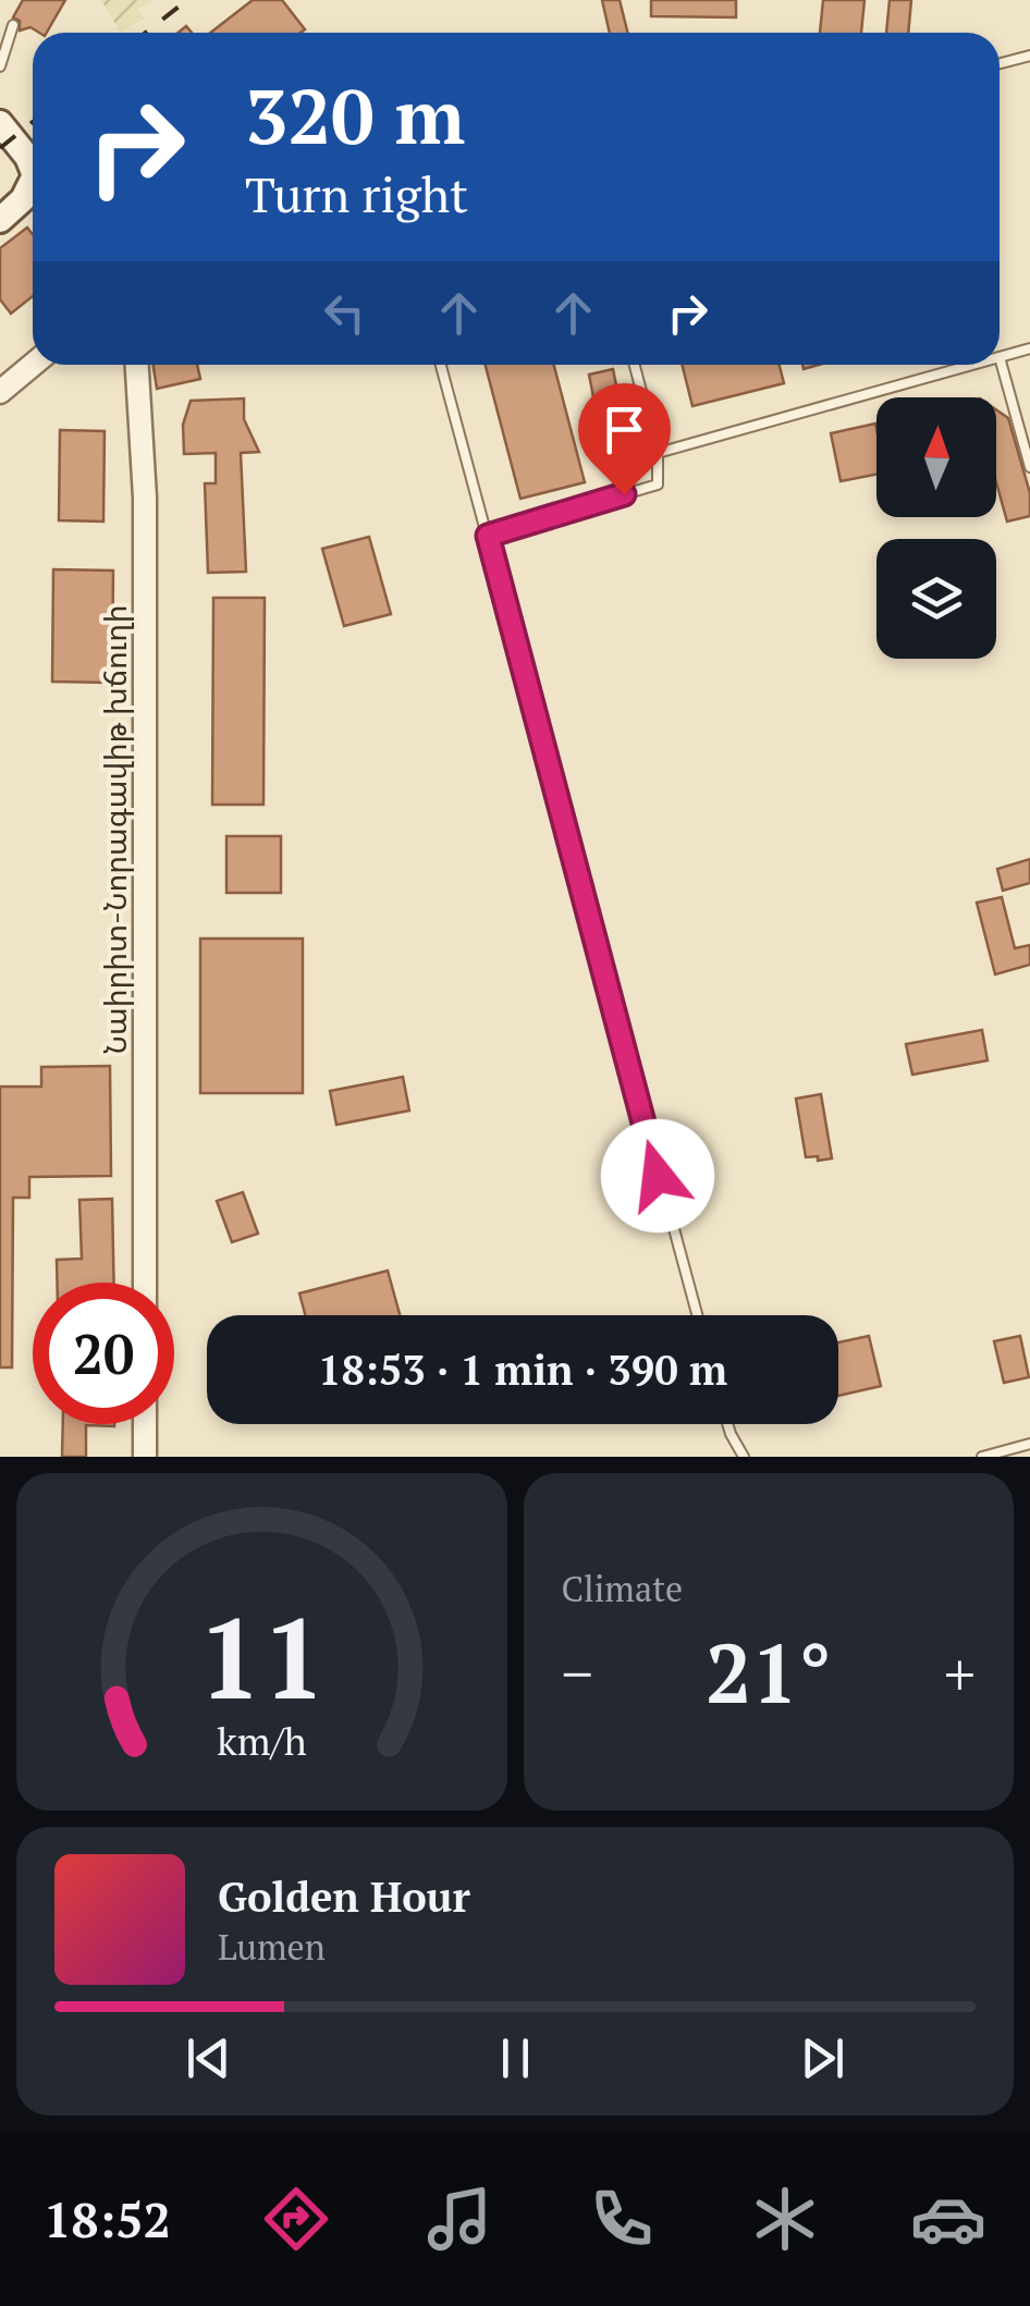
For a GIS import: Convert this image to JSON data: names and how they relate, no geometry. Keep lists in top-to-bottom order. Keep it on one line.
{"streets":{"street":["Նաիրիտ-Նորագավիթ խճուղի"]},"north":"top","page":{"turn":["320 m","Turn right"],"limit":"20","trip":"18:53 · 1 min · 390 m","tile":"Climate","heat":["−","21°","+"],"song":["Golden Hour","Lumen"],"tabs":"18:52","gauge":["11","km/h"]}}
